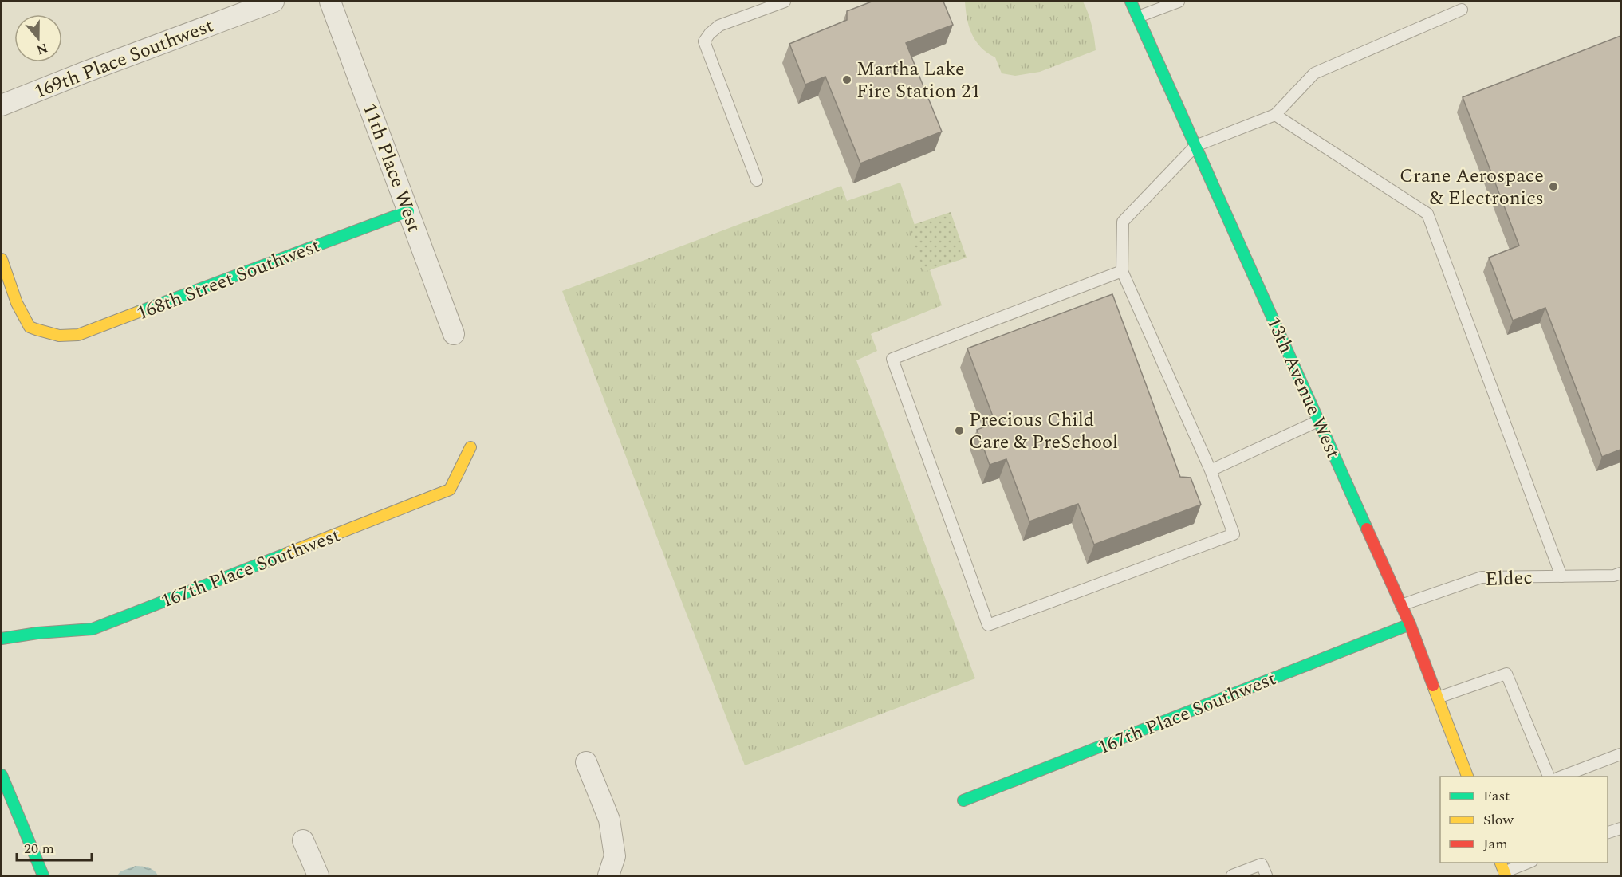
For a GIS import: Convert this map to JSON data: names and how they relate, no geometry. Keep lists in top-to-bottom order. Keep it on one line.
{"streets":{"street":["169th Place Southwest","11th Place West","168th Street Southwest","13th Avenue West","167th Place Southwest"],"lane":["Eldec"]},"crossings":[["11th Place West","168th Street Southwest"],["13th Avenue West","167th Place Southwest"],["13th Avenue West","Eldec"]],"places":["Martha Lake Fire Station 21","Crane Aerospace & Electronics","Precious Child Care & PreSchool"],"legend":["Fast","Slow","Jam"],"scale_bar":"20 m","north":"bottom"}
